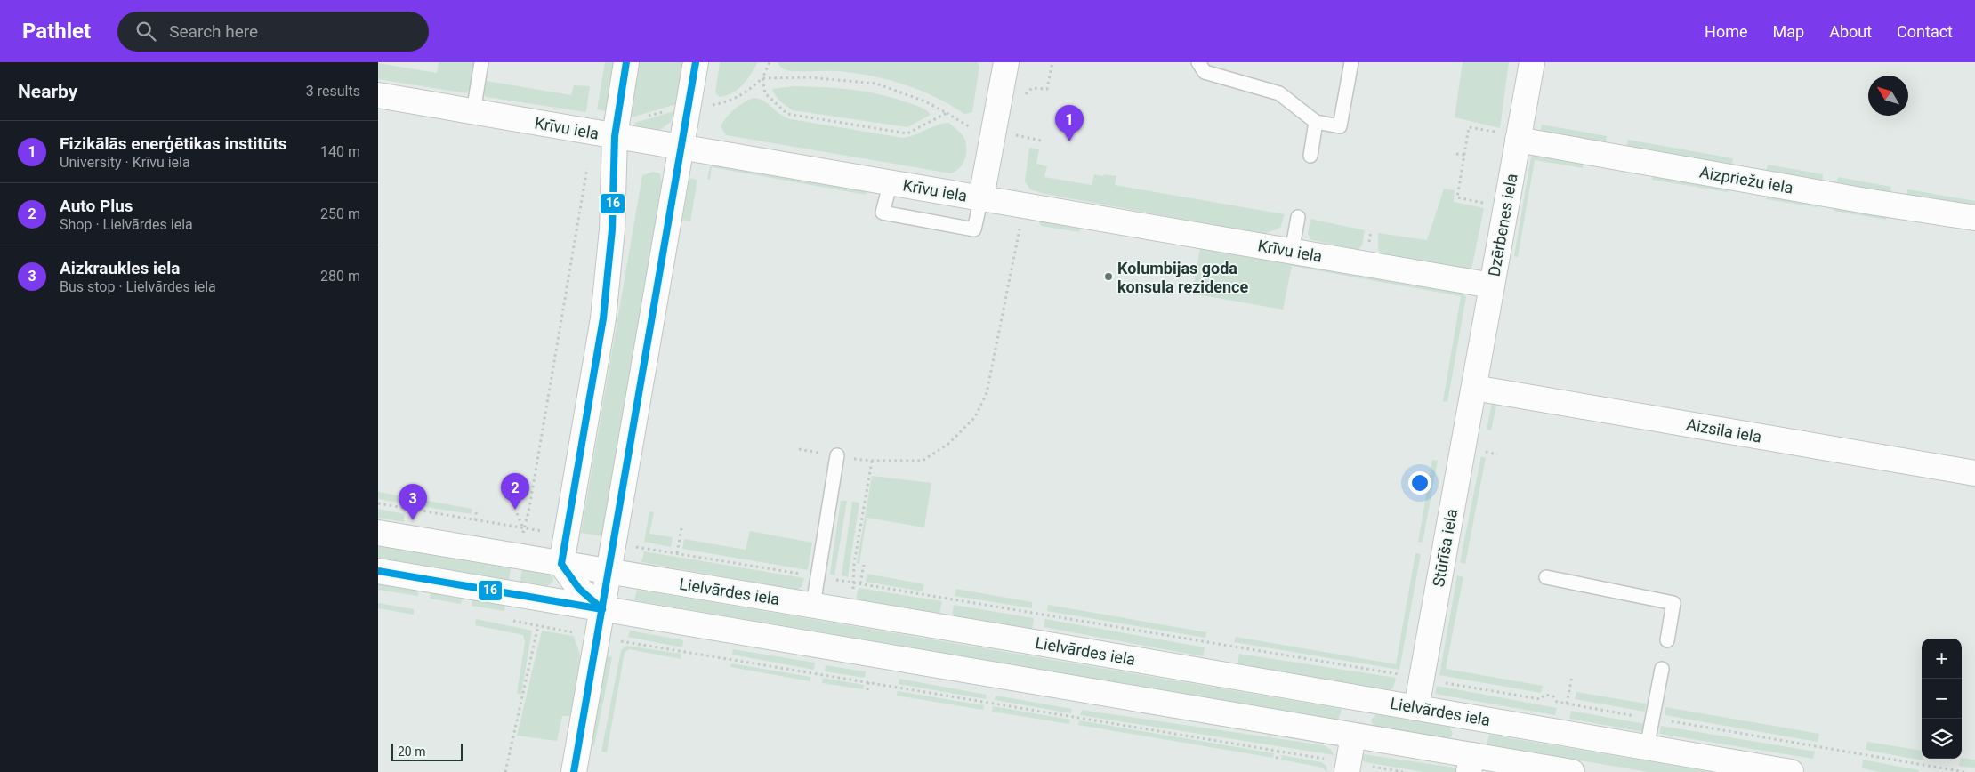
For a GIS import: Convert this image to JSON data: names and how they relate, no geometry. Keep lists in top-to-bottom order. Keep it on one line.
{"streets":{"street":["Krīvu iela","Aizpriežu iela","Dzērbenes iela","Aizsila iela","Stūrīša iela","Lielvārdes iela"]},"crossings":[["Krīvu iela","Dzērbenes iela"],["Aizpriežu iela","Dzērbenes iela"],["Dzērbenes iela","Aizsila iela"],["Dzērbenes iela","Stūrīša iela"],["Aizsila iela","Stūrīša iela"],["Stūrīša iela","Lielvārdes iela"]],"places":["Kolumbijas goda konsula rezidence"],"lines":["transit line 16"],"scale_bar":"20 m","north":"top left","page":{"header":"Pathlet","search":"Search here","nav":["Home","Map","About","Contact"],"heading":["Nearby","3 results"],"pins":["1","2","3"],"list":[{"mark":"1","name":"Fizikālās enerģētikas institūts","note":"University · Krīvu iela","value":"140 m"},{"mark":"2","name":"Auto Plus","note":"Shop · Lielvārdes iela","value":"250 m"},{"mark":"3","name":"Aizkraukles iela","note":"Bus stop · Lielvārdes iela","value":"280 m"}],"map_buttons":["+","−"],"scale":"20 m"}}
